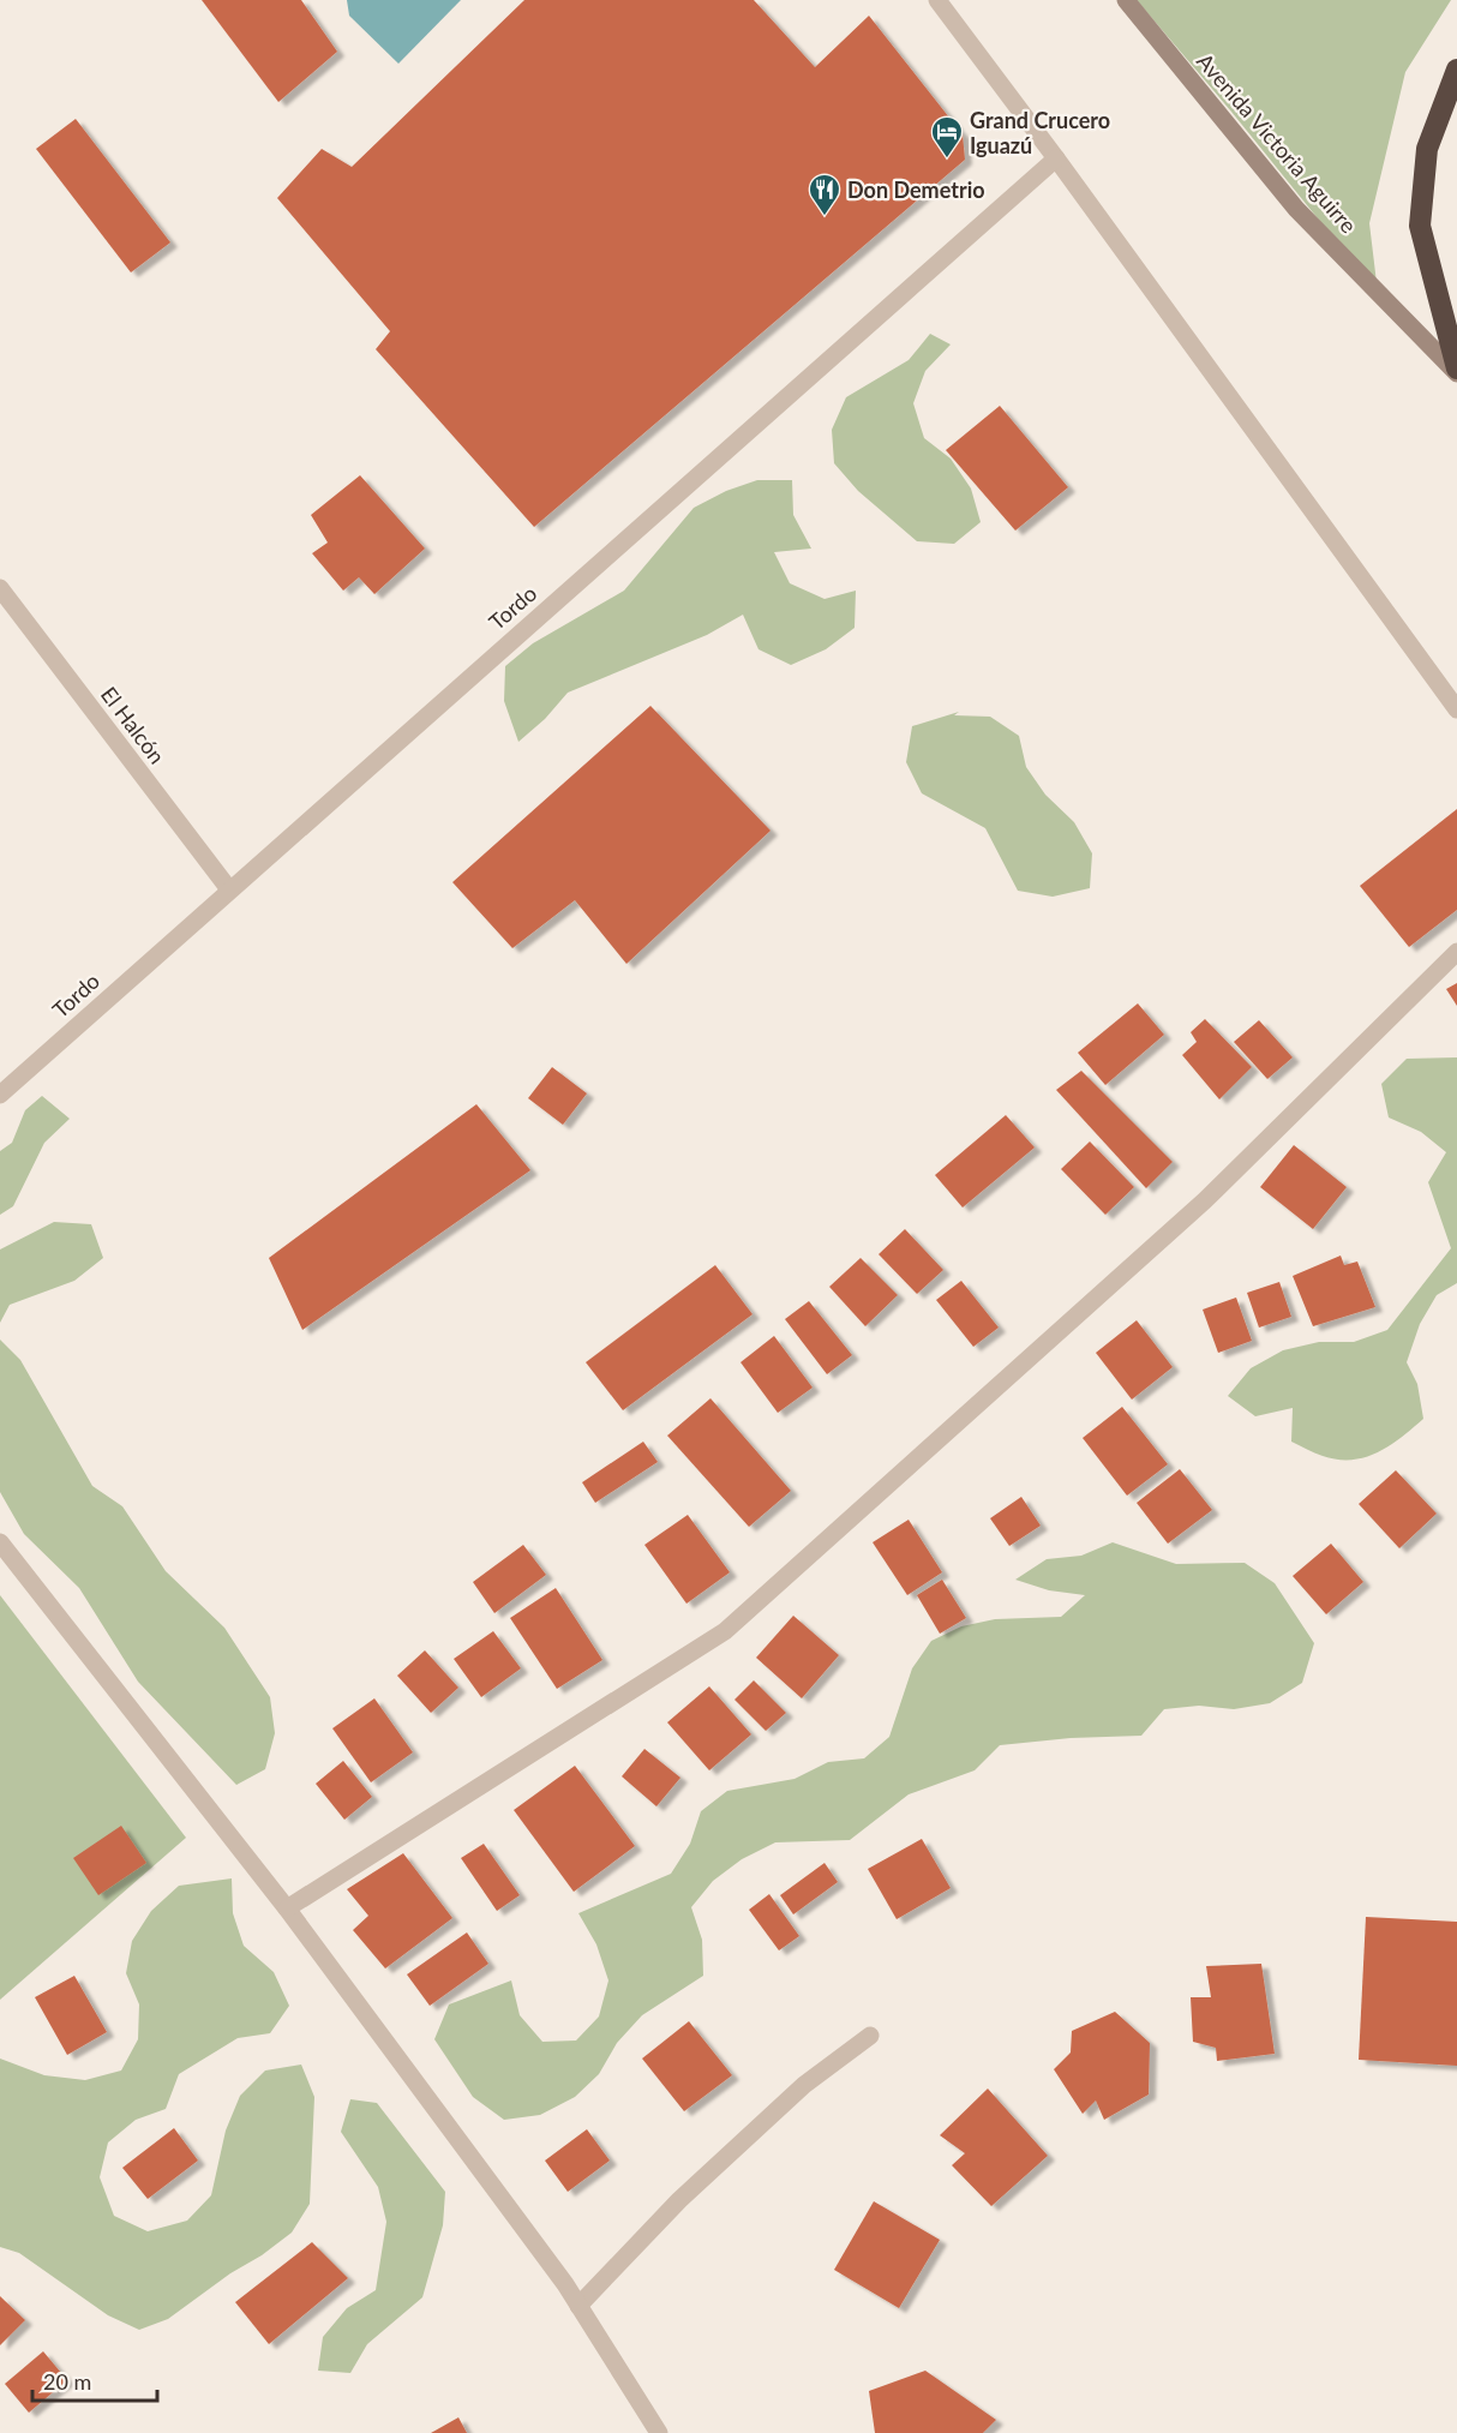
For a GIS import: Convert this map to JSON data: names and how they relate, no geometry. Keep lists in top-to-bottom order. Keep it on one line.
{"streets":{"main road":["Avenida Victoria Aguirre"],"street":["Tordo","El Halcón"]},"crossings":[["Tordo","El Halcón"]],"places":{"hotel":["Grand Crucero Iguazú"],"restaurant":["Don Demetrio"]},"scale_bar":"20 m"}
